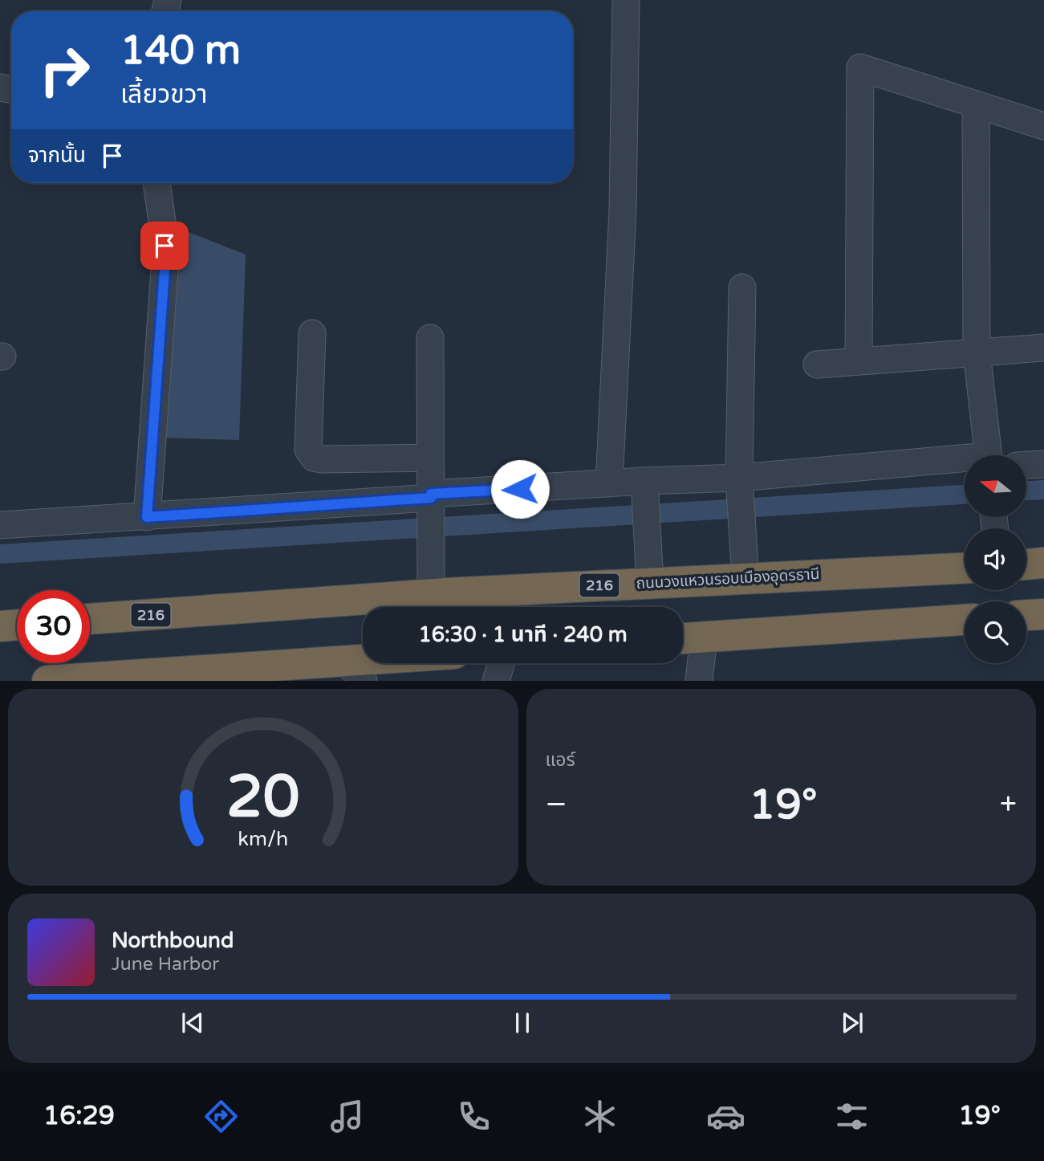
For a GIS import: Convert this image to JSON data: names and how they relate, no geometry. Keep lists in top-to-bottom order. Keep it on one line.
{"streets":{"highway":["ถนนวงแหวนรอบเมืองอุดรธานี","216"]},"north":"left","page":{"turn":["140 m","เลี้ยวขวา"],"then":"จากนั้น","limit":"30","trip":"16:30 · 1 นาที · 240 m","tile":"แอร์","heat":["−","19°","+"],"song":["Northbound","June Harbor"],"tabs":["16:29","19°"],"gauge":["20","km/h"]}}
